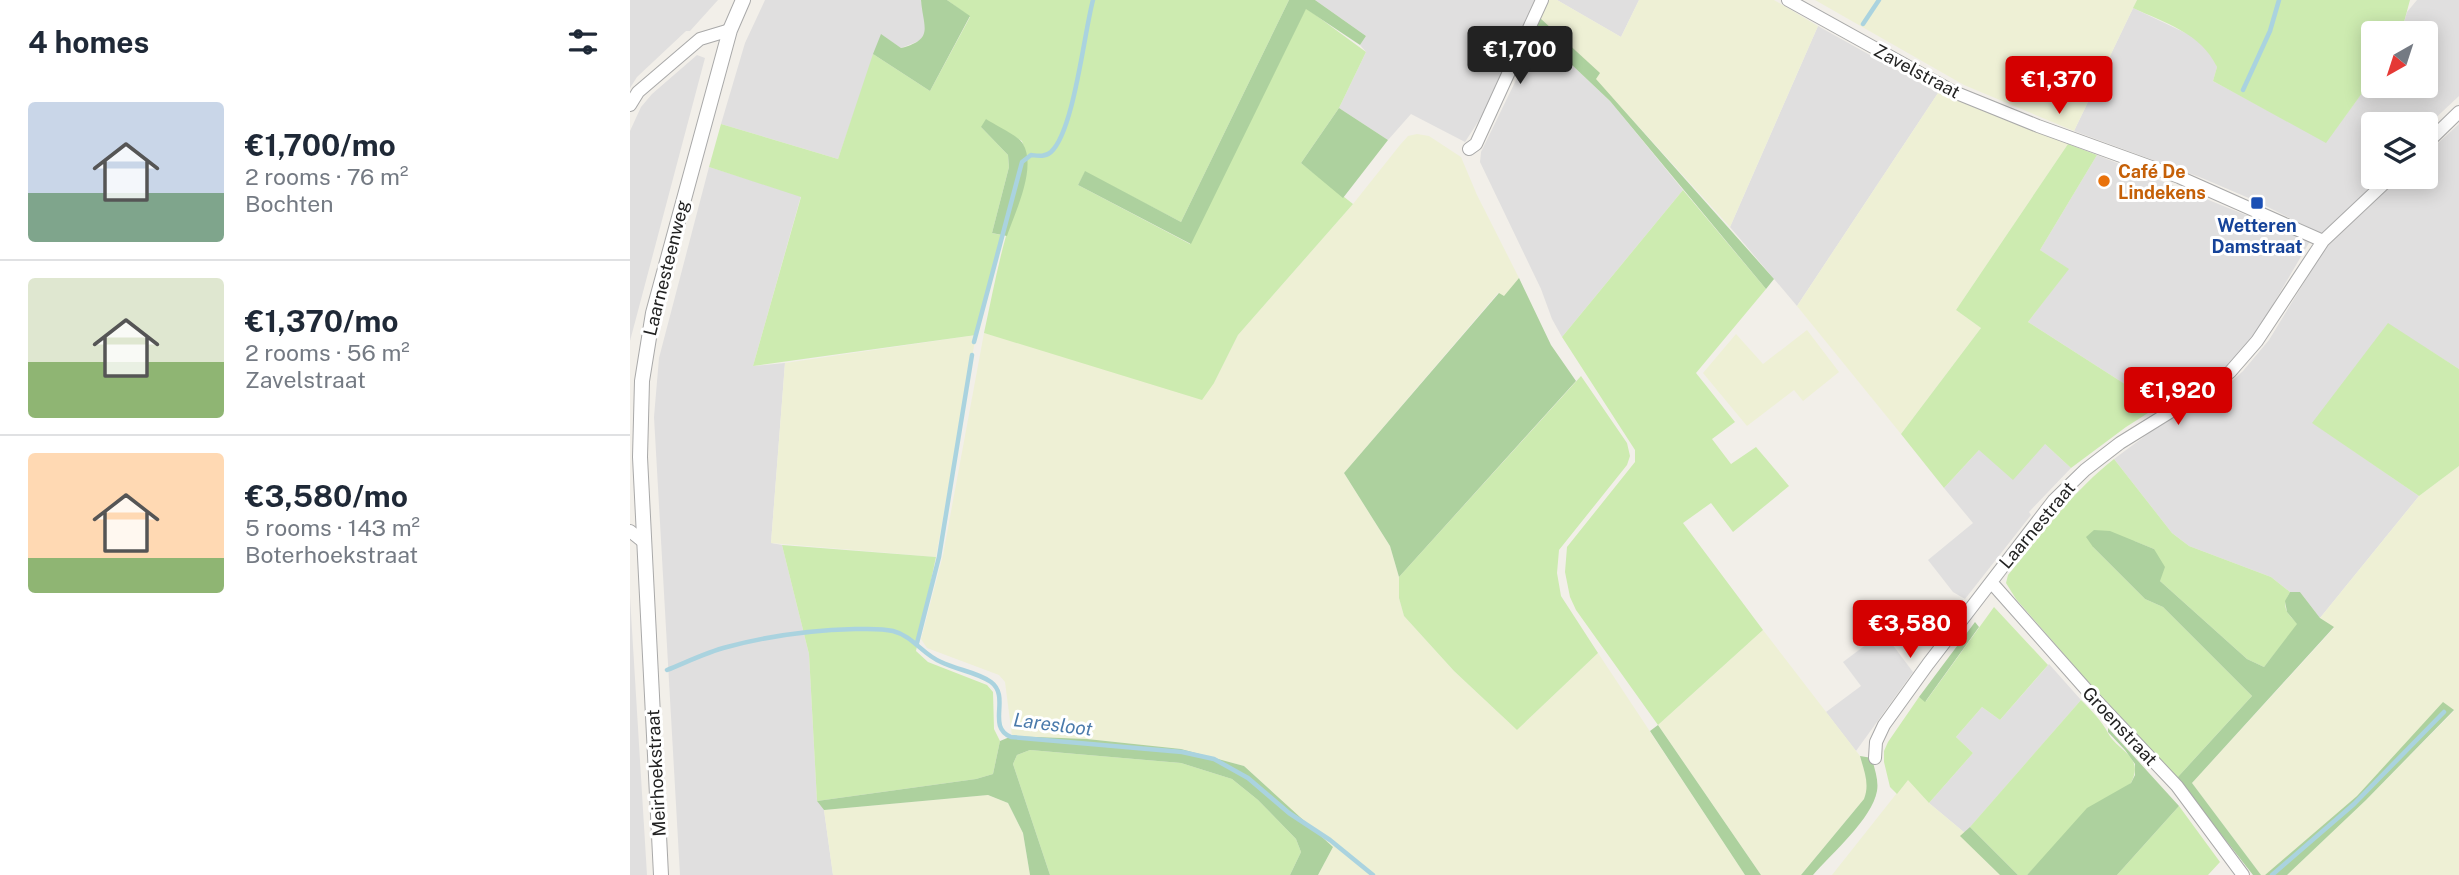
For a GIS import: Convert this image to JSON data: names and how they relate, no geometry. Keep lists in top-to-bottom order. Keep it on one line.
{"streets":{"street":["Zavelstraat","Laarnesteenweg","Laarnestraat","Groenstraat","Meirhoekstraat"]},"crossings":[["Zavelstraat","Laarnestraat"],["Laarnesteenweg","Meirhoekstraat"],["Laarnestraat","Groenstraat"]],"water":["Laresloot"],"places":{"other":["Café De Lindekens"],"transit":["Wetteren Damstraat"]},"north":"bottom left","page":{"heading":"4 homes","price":["€1,700","€1,370","€1,920","€3,580"],"list":[{"name":"€1,700/mo","note":"2 rooms · 76 m² · Bochten"},{"name":"€1,370/mo","note":"2 rooms · 56 m² · Zavelstraat"},{"name":"€3,580/mo","note":"5 rooms · 143 m² · Boterhoekstraat"}]}}
